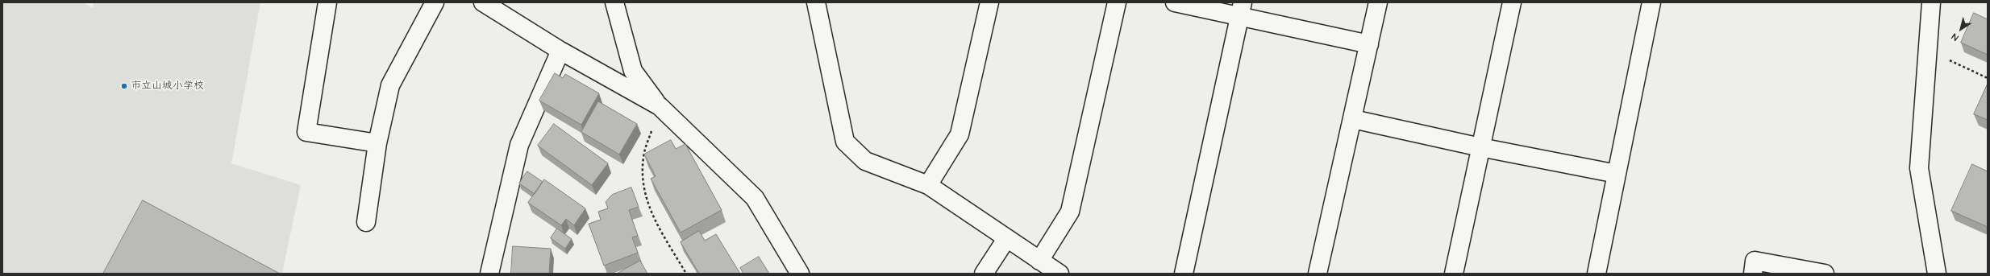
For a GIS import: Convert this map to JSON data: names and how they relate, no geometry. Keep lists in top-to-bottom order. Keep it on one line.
{"places":["市立山城小学校"],"north":"bottom left"}
